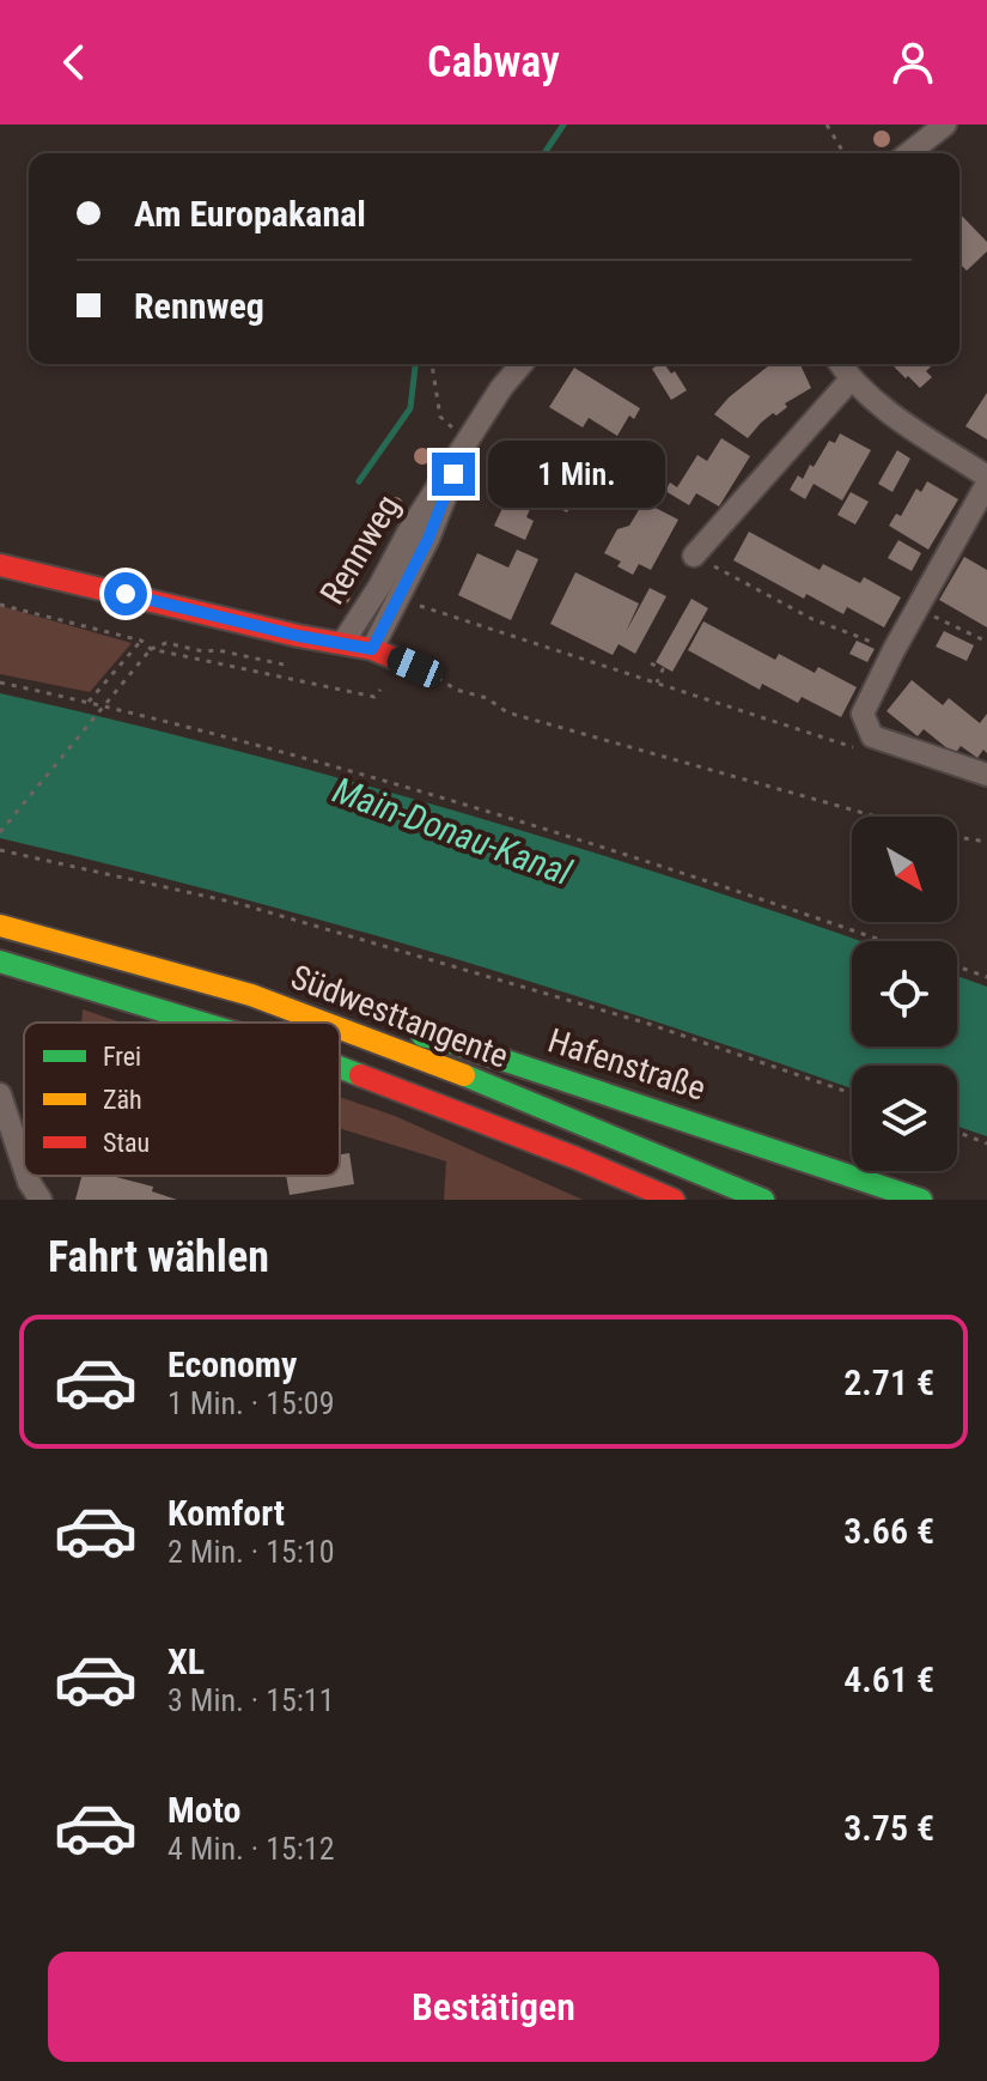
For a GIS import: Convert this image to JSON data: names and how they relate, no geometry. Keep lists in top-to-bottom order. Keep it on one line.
{"streets":{"main road":["Südwesttangente","Hafenstraße"],"street":["Rennweg"]},"crossings":[["Südwesttangente","Hafenstraße"]],"water":["Main-Donau-Kanal"],"legend":["Frei","Zäh","Stau"],"north":"bottom right","page":{"header":"Cabway","banner":["Am Europakanal","Rennweg"],"bubble":"1 Min.","heading":"Fahrt wählen","list":[{"name":"Economy","note":"1 Min. · 15:09","value":"2.71 €"},{"name":"Komfort","note":"2 Min. · 15:10","value":"3.66 €"},{"name":"XL","note":"3 Min. · 15:11","value":"4.61 €"},{"name":"Moto","note":"4 Min. · 15:12","value":"3.75 €"}],"buttons":"Bestätigen"}}
